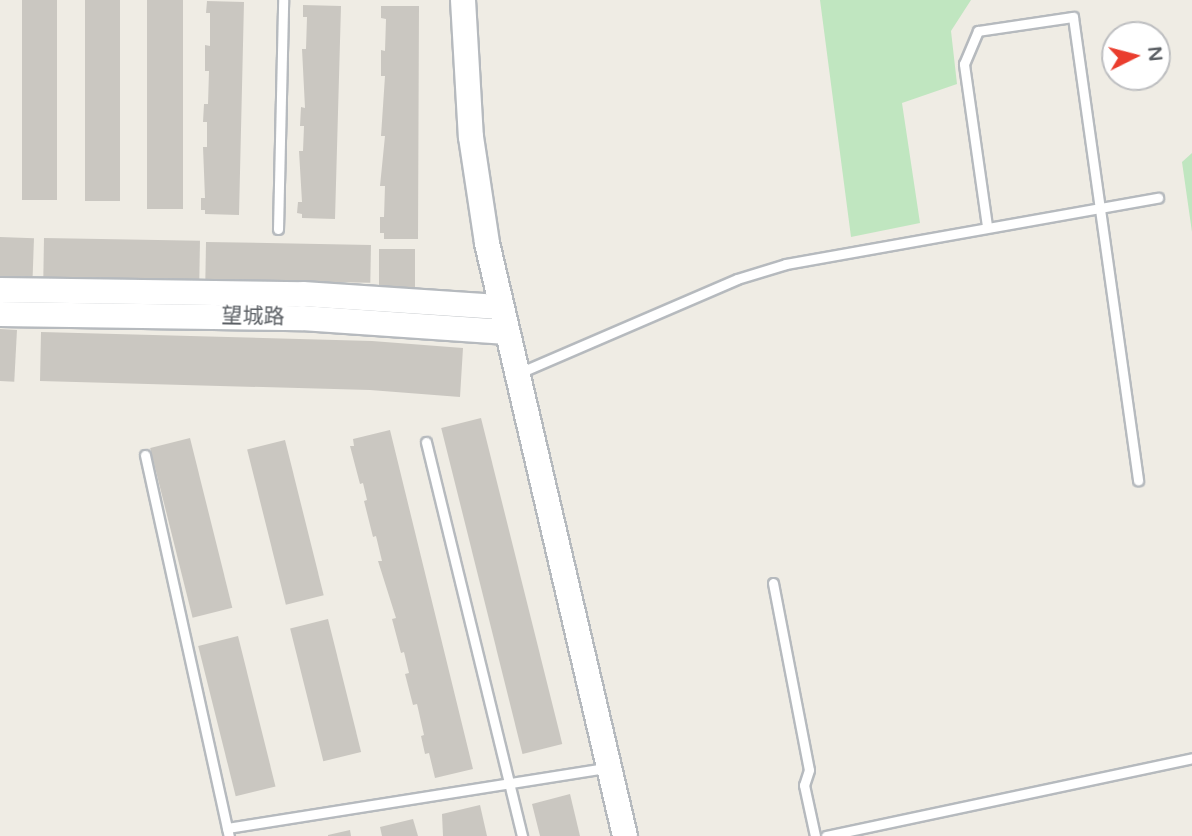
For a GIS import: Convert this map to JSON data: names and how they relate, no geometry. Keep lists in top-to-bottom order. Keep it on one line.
{"streets":{"street":["望城路"]},"north":"right"}
